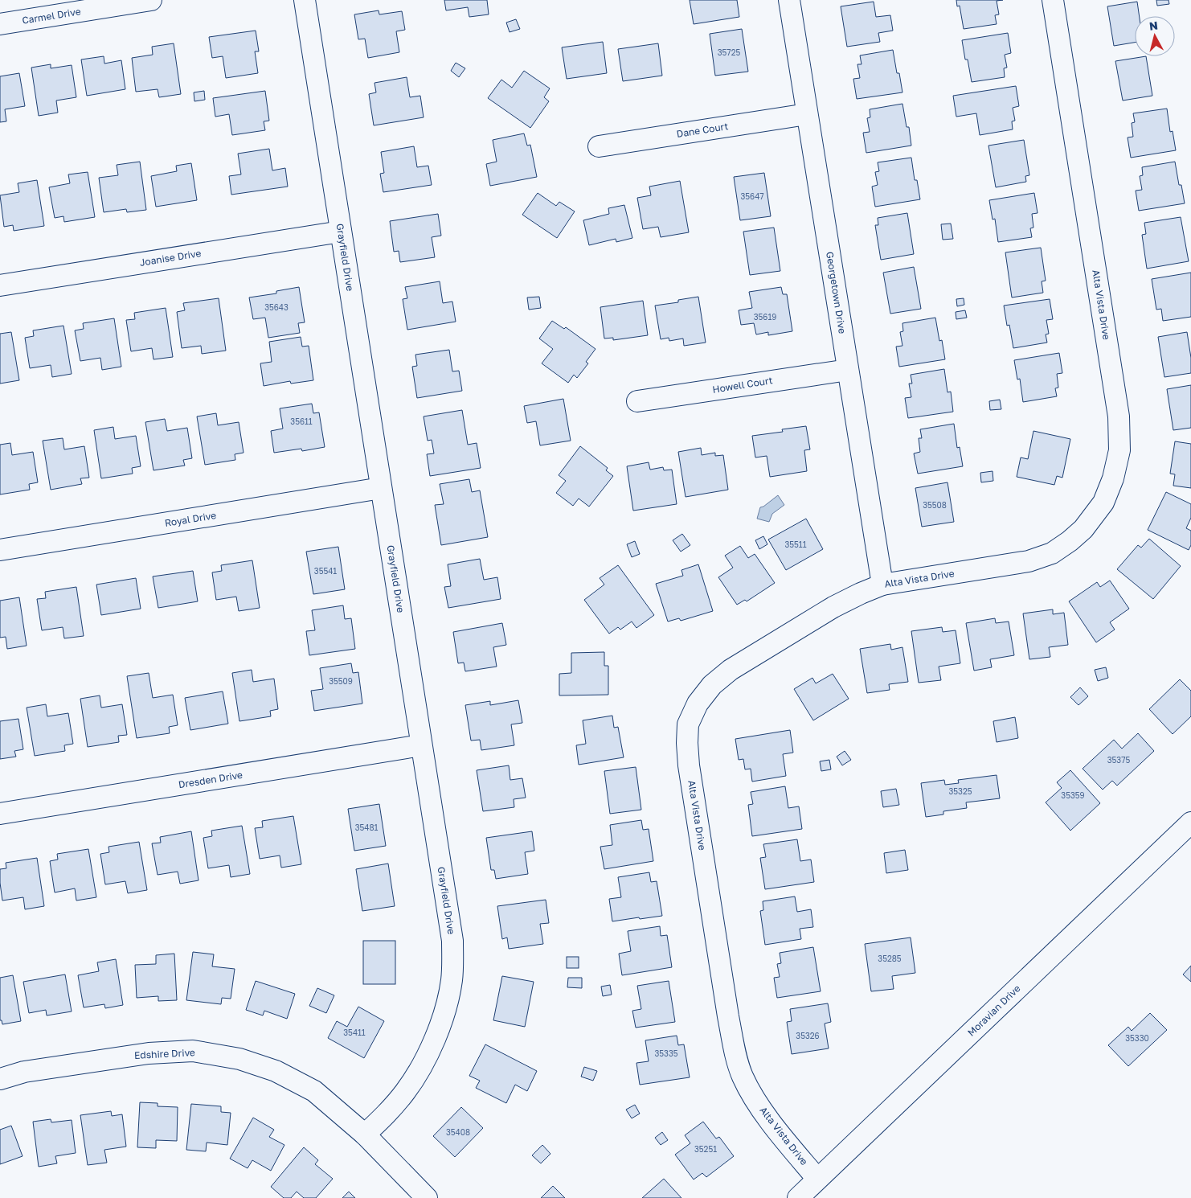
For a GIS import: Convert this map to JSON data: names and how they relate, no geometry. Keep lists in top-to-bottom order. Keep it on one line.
{"streets":{"street":["Carmel Drive","Dane Court","Grayfield Drive","Joanise Drive","Georgetown Drive","Alta Vista Drive","Howell Court","Royal Drive","Dresden Drive","Moravian Drive","Edshire Drive"]},"crossings":[["Dane Court","Georgetown Drive"],["Grayfield Drive","Joanise Drive"],["Grayfield Drive","Royal Drive"],["Grayfield Drive","Dresden Drive"],["Grayfield Drive","Edshire Drive"],["Georgetown Drive","Alta Vista Drive"],["Georgetown Drive","Howell Court"],["Alta Vista Drive","Moravian Drive"]],"house_numbers":["35725","35647","35643","35619","35611","35508","35511","35541","35509","35375","35325","35359","35481","35285","35411","35326","35330","35335","35408","35251"],"north":"top"}
